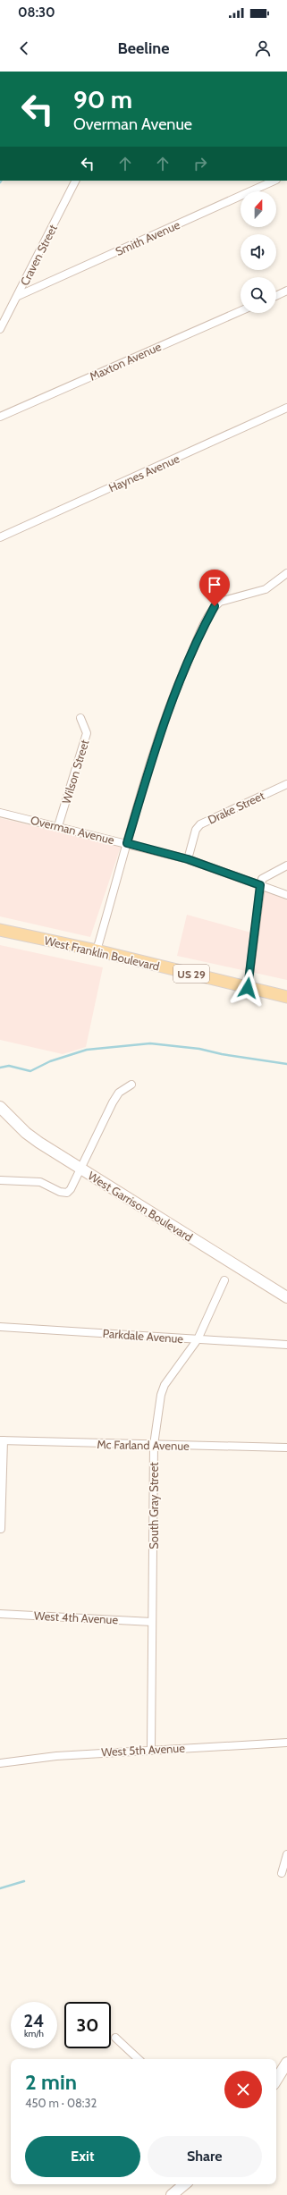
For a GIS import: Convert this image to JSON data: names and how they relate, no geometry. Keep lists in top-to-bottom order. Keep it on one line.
{"streets":{"main road":["West Franklin Boulevard","US 29","West Garrison Boulevard"],"street":["Smith Avenue","Craven Street","Maxton Avenue","Haynes Avenue","Wilson Street","Drake Street","Overman Avenue","Parkdale Avenue","Mc Farland Avenue","South Gray Street","West 4th Avenue","West 5th Avenue"]},"crossings":[["Smith Avenue","Craven Street"],["Wilson Street","Overman Avenue"],["Drake Street","Overman Avenue"],["Parkdale Avenue","South Gray Street"],["Mc Farland Avenue","South Gray Street"],["South Gray Street","West 4th Avenue"],["South Gray Street","West 5th Avenue"]],"north":"top","page":{"status":"08:30","header":"Beeline","turn":["90 m","Overman Avenue"],"speed":"24 km/h","limit":"30","heading":["2 min","450 m · 08:32"],"buttons":["Exit","Share"]}}
